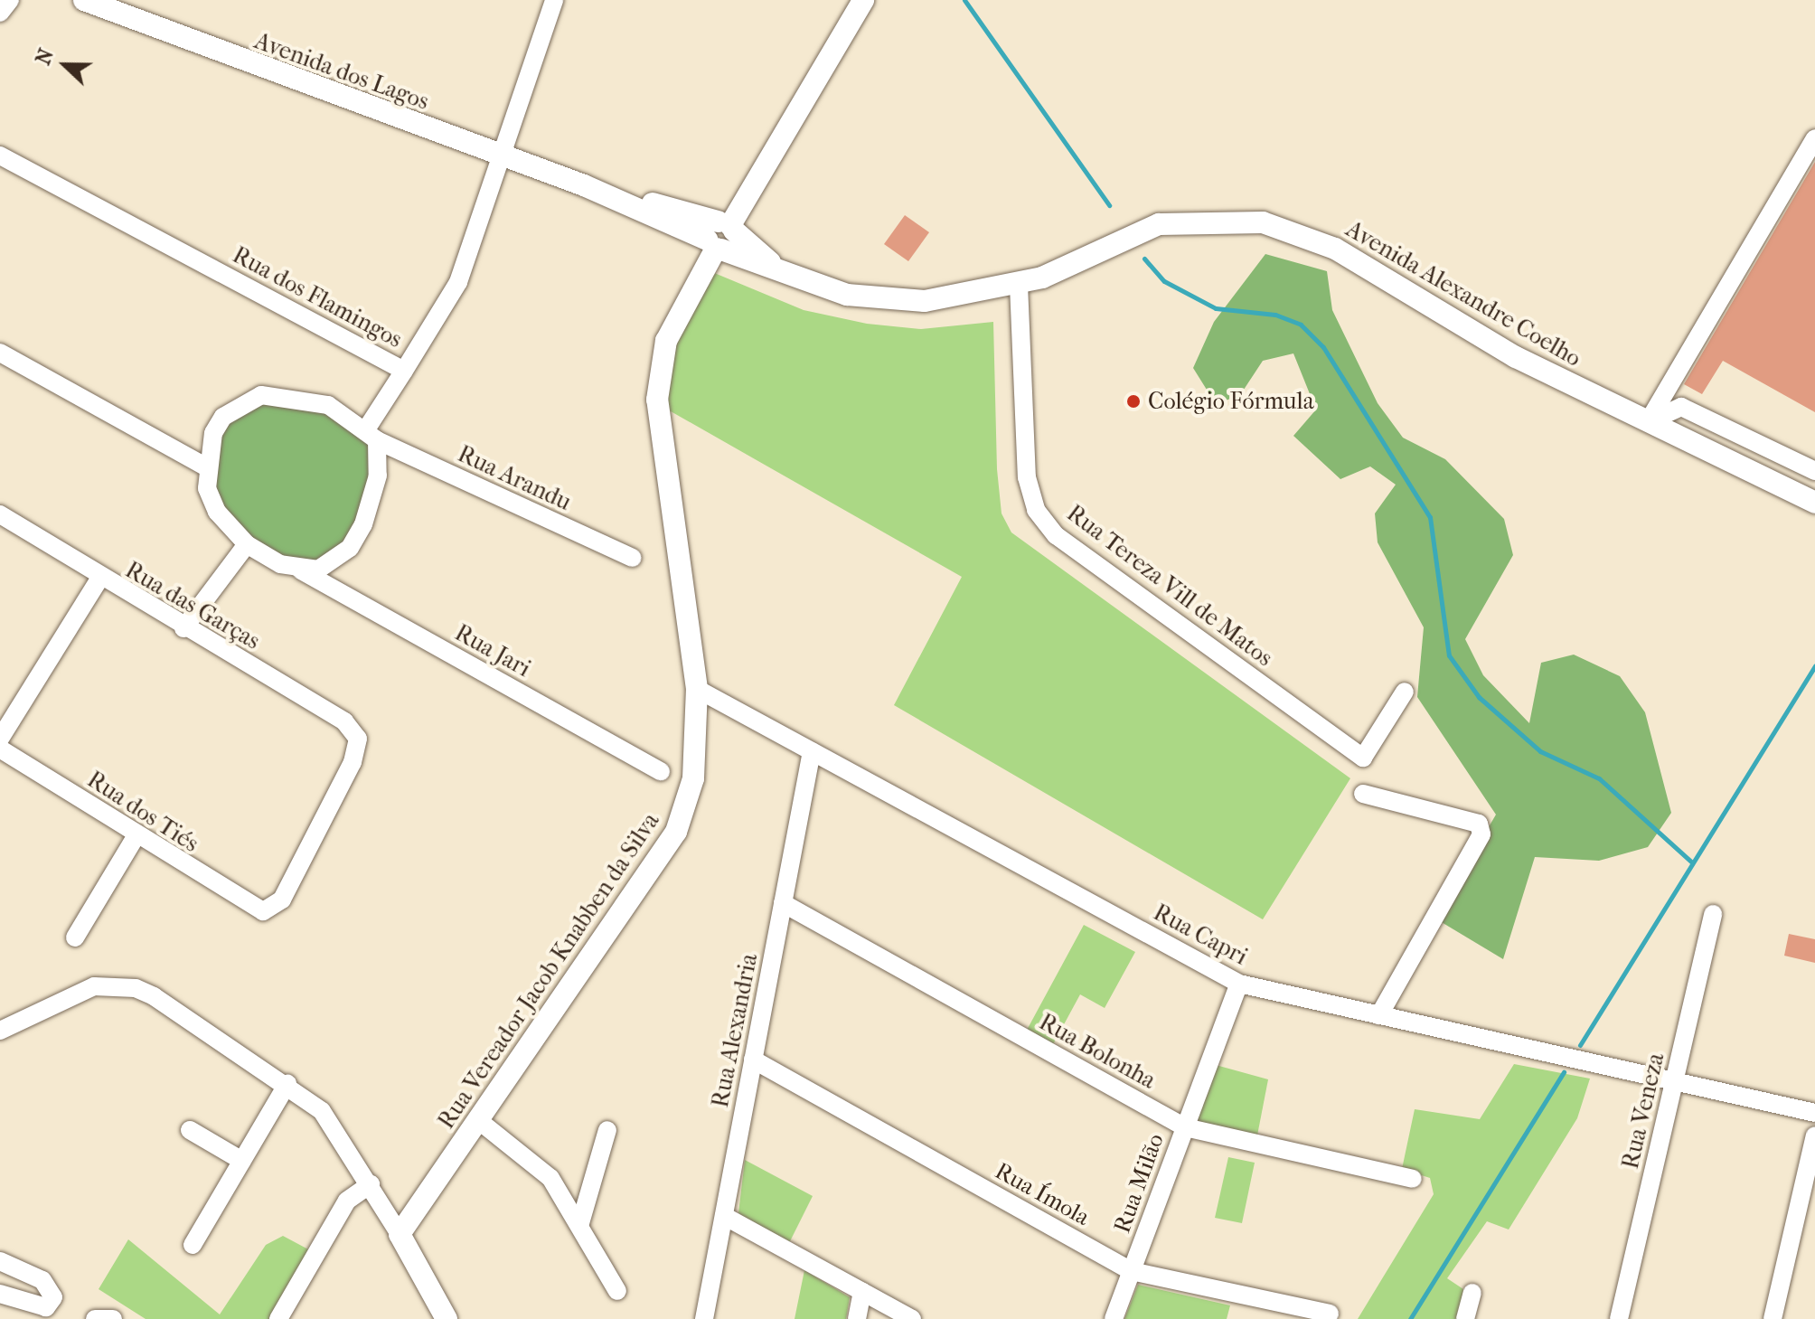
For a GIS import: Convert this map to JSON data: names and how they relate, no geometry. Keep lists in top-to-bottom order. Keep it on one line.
{"streets":{"main road":["Avenida dos Lagos","Avenida Alexandre Coelho","Rua Vereador Jacob Knabben da Silva"],"street":["Rua dos Flamingos","Rua Arandu","Rua Tereza Vill de Matos","Rua das Garças","Rua Jari","Rua dos Tiés","Rua Capri","Rua Alexandria","Rua Bolonha","Rua Veneza","Rua Milão","Rua Ímola"]},"crossings":[["Avenida dos Lagos","Avenida Alexandre Coelho"],["Avenida dos Lagos","Rua dos Flamingos"],["Avenida dos Lagos","Rua Vereador Jacob Knabben da Silva"],["Avenida Alexandre Coelho","Rua Tereza Vill de Matos"],["Avenida Alexandre Coelho","Rua Vereador Jacob Knabben da Silva"],["Rua Arandu","Rua Jari"],["Rua das Garças","Rua dos Tiés"],["Rua Capri","Rua Vereador Jacob Knabben da Silva"],["Rua Capri","Rua Alexandria"],["Rua Capri","Rua Veneza"],["Rua Capri","Rua Milão"],["Rua Alexandria","Rua Bolonha"],["Rua Alexandria","Rua Ímola"],["Rua Bolonha","Rua Milão"],["Rua Milão","Rua Ímola"]],"places":["Colégio Fórmula"],"north":"left"}
